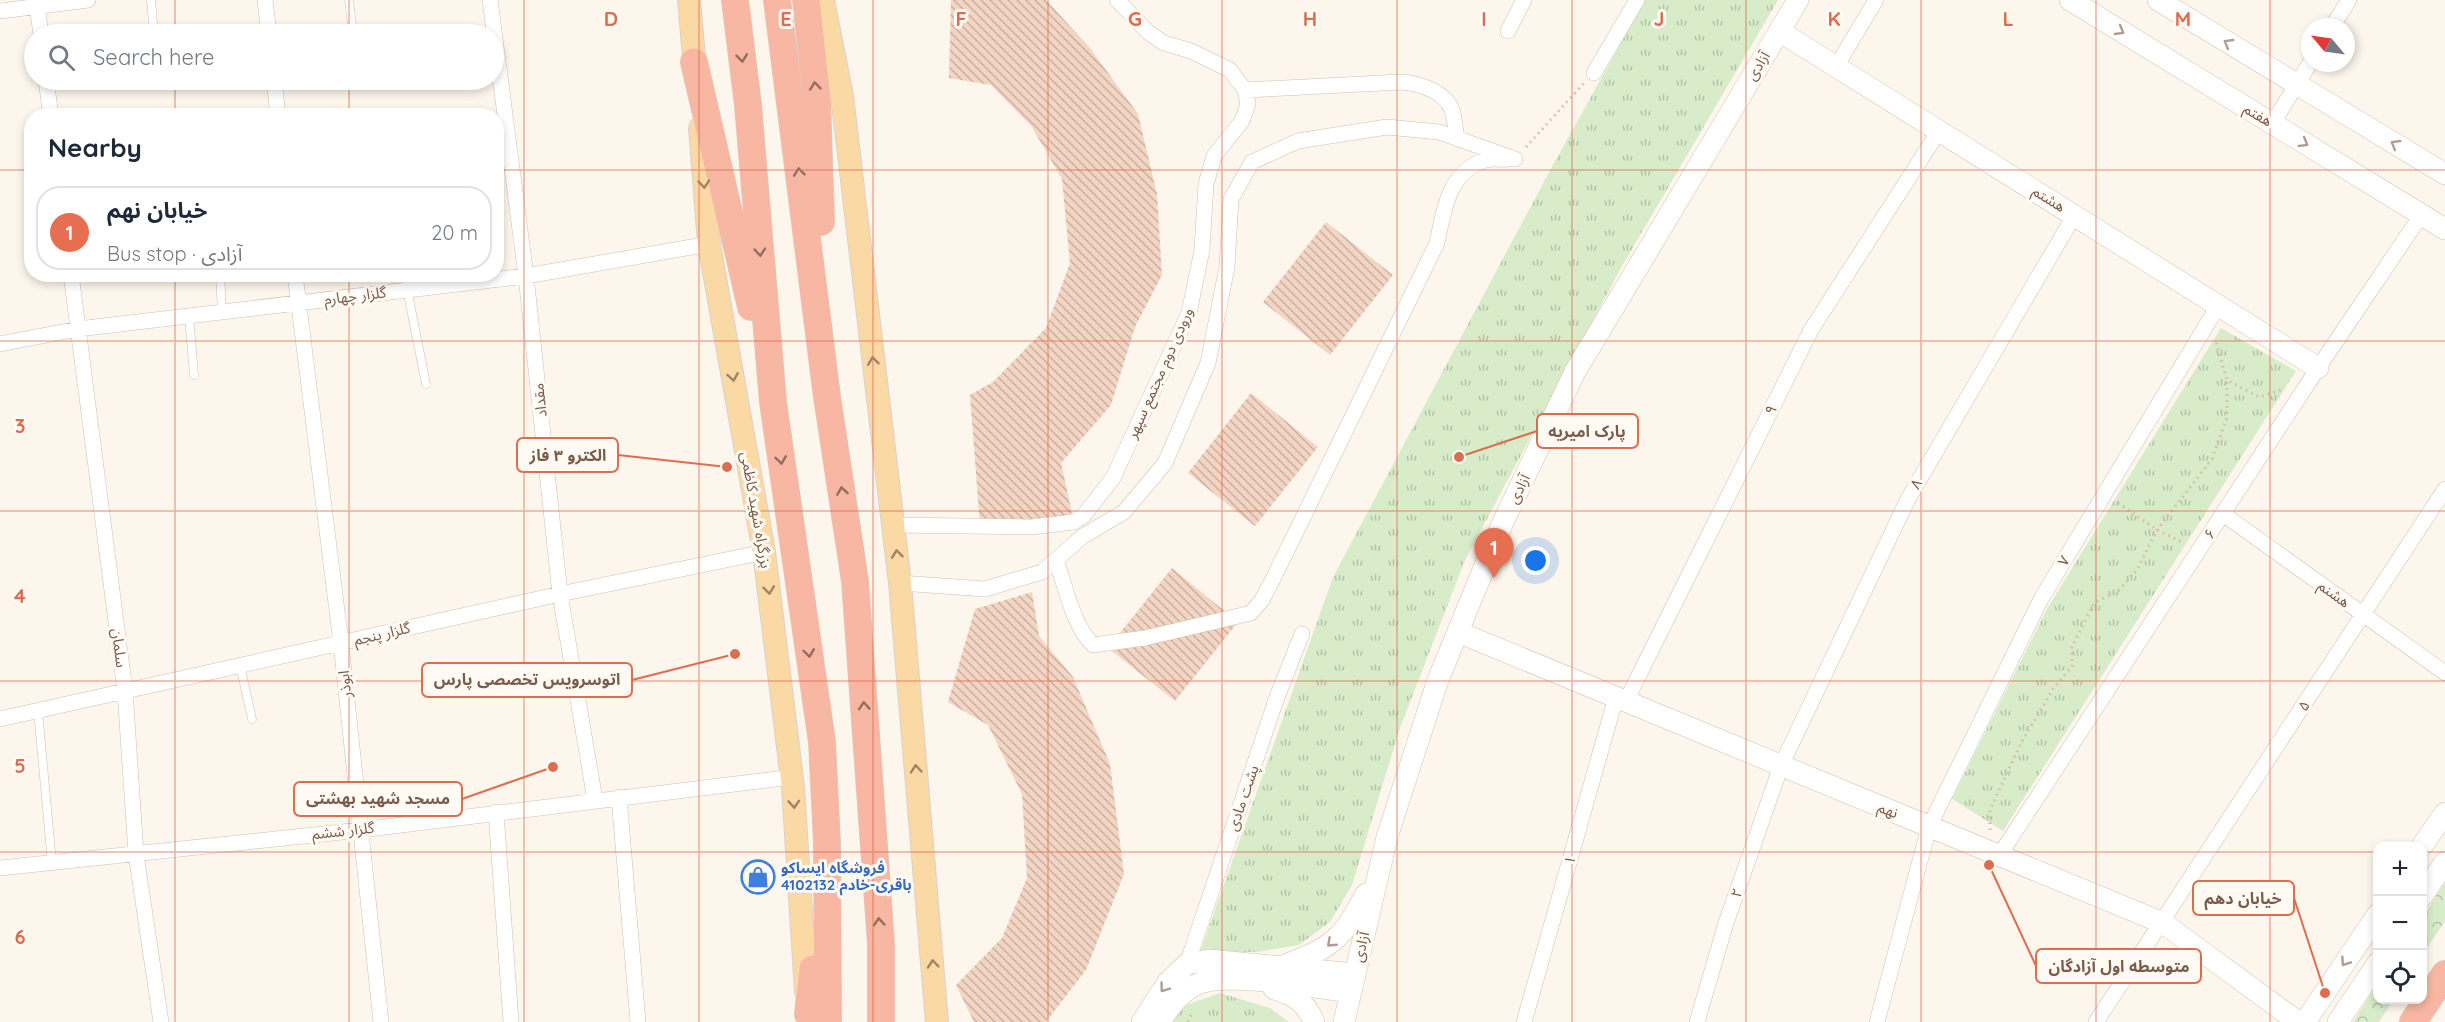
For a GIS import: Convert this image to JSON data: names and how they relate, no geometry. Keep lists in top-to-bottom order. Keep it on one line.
{"streets":{"highway":["بزرگراه شهید کاظمی"],"street":["آزادی","هفتم","هشتم","گلزار چهارم","ورودی دوم مجتمع سپهر","مقداد","۹","۸","۶","۷","هشنم","گلزار پنجم","سلمان","ابوذر","۵","پشت مادی","نهم","گلزار ششم","۱","۲"]},"crossings":[["آزادی","هشتم"],["آزادی","نهم"],["هفتم","۶"],["هشتم","۹"],["هشتم","۸"],["هشتم","۶"],["هشتم","۷"],["گلزار چهارم","مقداد"],["گلزار چهارم","بزرگراه شهید کاظمی"],["گلزار چهارم","سلمان"],["گلزار چهارم","ابوذر"],["مقداد","گلزار پنجم"],["مقداد","گلزار ششم"],["۹","نهم"],["۹","۱"],["۸","نهم"],["۸","۲"],["بزرگراه شهید کاظمی","گلزار پنجم"],["بزرگراه شهید کاظمی","گلزار ششم"],["۶","هشنم"],["۶","نهم"],["۷","نهم"],["هشنم","۵"],["گلزار پنجم","سلمان"],["گلزار پنجم","ابوذر"],["سلمان","گلزار ششم"],["ابوذر","گلزار ششم"],["۵","نهم"],["نهم","۱"],["نهم","۲"]],"places":{"other":["پارک امیریه","الکترو ۳ فاز","اتوسرویس تخصصی پارس","مسجد شهید بهشتی","متوسطه اول آزادگان","خیابان دهم"],"shop":["فروشگاه ایساکو باقری-خادم 4102132"]},"north":"top left","page":{"search":"Search here","heading":"Nearby","list":[{"mark":"1","name":"خیابان نهم","note":"Bus stop · آزادی","value":"20 m"}],"pins":"1","map_buttons":["+","−"]},"grid":{"columns":["D","E","F","G","H","I","J","K","L","M"],"rows":["3","4","5","6"]}}
